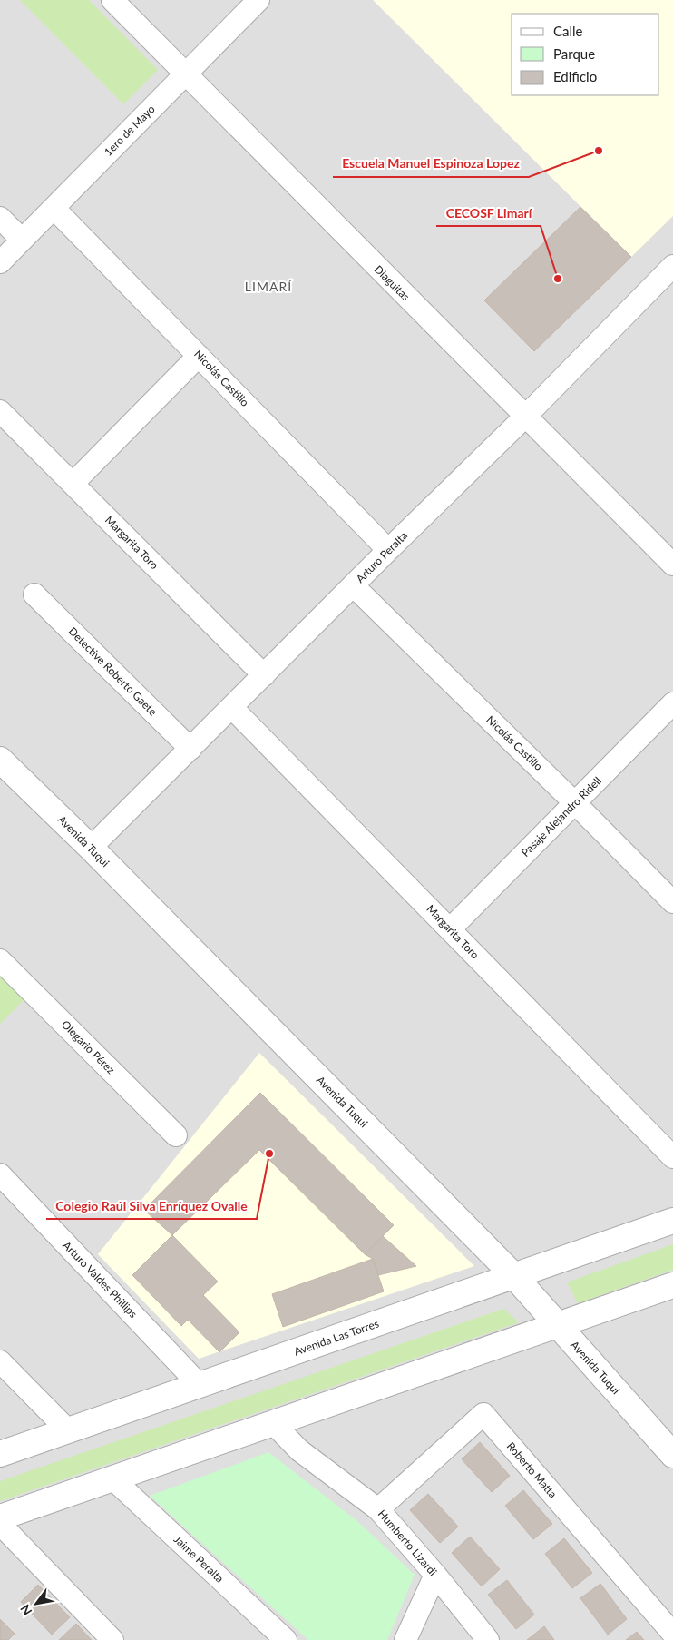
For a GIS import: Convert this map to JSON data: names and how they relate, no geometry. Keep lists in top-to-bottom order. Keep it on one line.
{"streets":{"street":["1ero de Mayo","Diaguitas","Nicolás Castillo","Margarita Toro","Arturo Peralta","Detective Roberto Gaete","Pasaje Alejandro Ridell","Avenida Tuqui","Olegario Pérez","Arturo Valdes Phillips","Avenida Las Torres","Roberto Matta","Humberto Lizardi","Jaime Peralta"]},"crossings":[["1ero de Mayo","Diaguitas"],["1ero de Mayo","Nicolás Castillo"],["Diaguitas","Arturo Peralta"],["Nicolás Castillo","Arturo Peralta"],["Nicolás Castillo","Pasaje Alejandro Ridell"],["Margarita Toro","Arturo Peralta"],["Margarita Toro","Pasaje Alejandro Ridell"],["Arturo Peralta","Detective Roberto Gaete"],["Arturo Peralta","Avenida Tuqui"],["Avenida Tuqui","Avenida Las Torres"],["Arturo Valdes Phillips","Avenida Las Torres"],["Roberto Matta","Humberto Lizardi"]],"districts":["LIMARÍ"],"places":["Escuela Manuel Espinoza Lopez","CECOSF Limarí","Colegio Raúl Silva Enríquez Ovalle"],"legend":["Calle","Parque","Edificio"],"north":"bottom left"}
